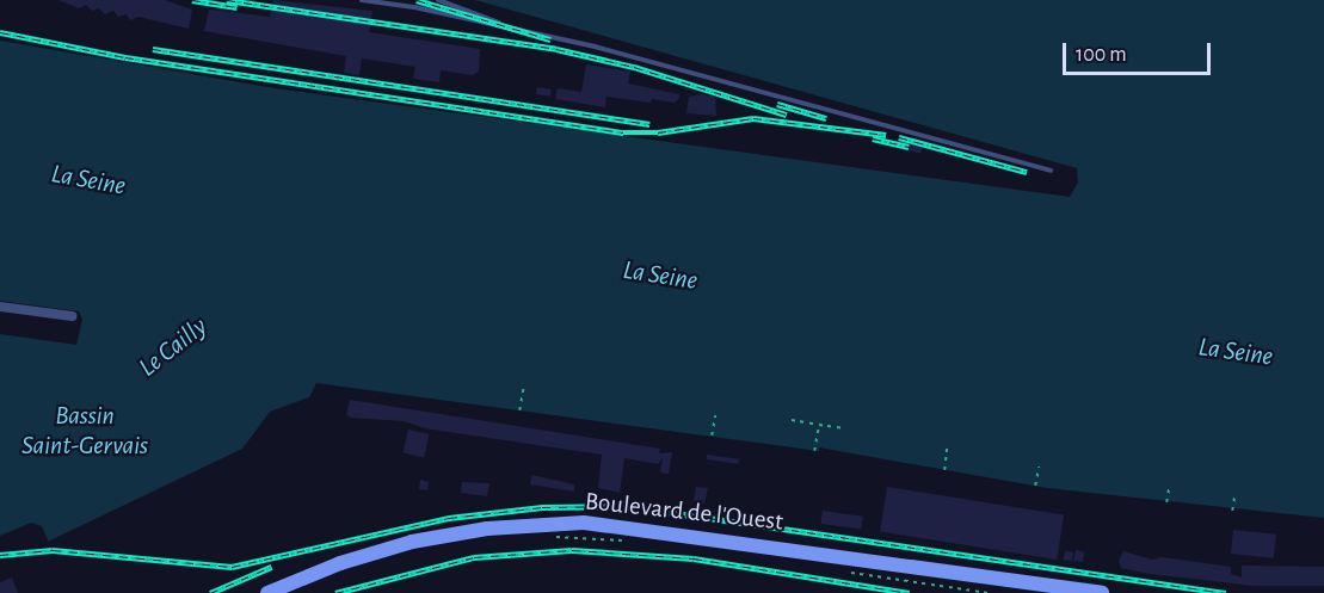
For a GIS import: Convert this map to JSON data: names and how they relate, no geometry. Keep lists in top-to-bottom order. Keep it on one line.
{"streets":{"main road":["Boulevard de l'Ouest"]},"water":["La Seine","Le Cailly","Bassin Saint-Gervais"],"scale_bar":"100 m"}
